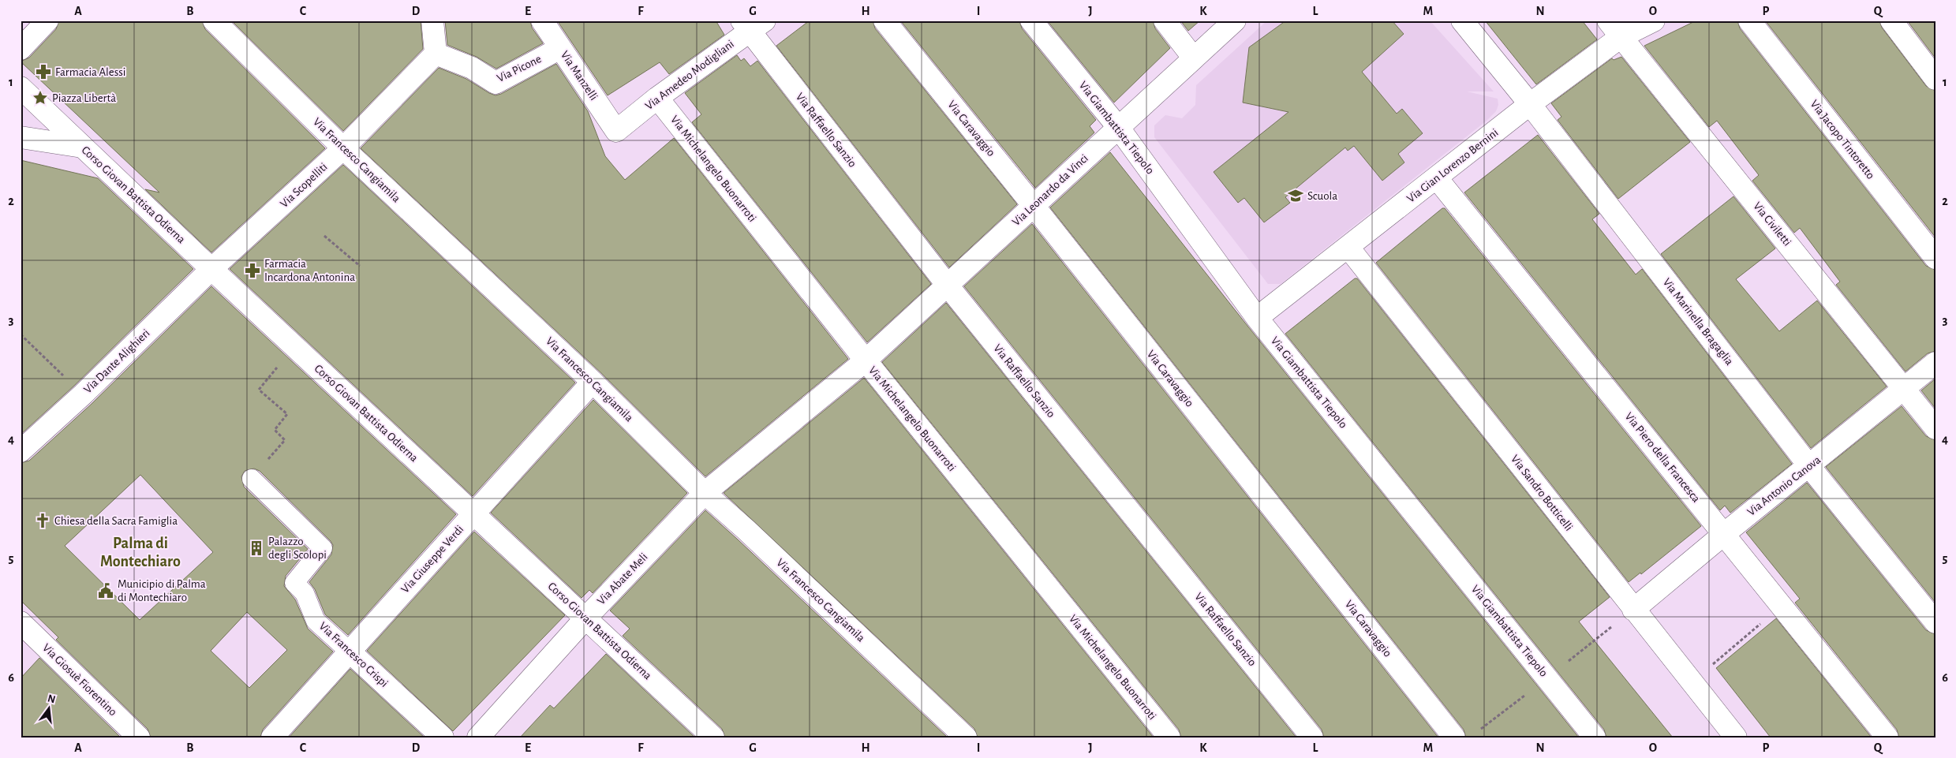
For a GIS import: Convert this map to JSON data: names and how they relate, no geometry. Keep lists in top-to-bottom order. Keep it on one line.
{"streets":{"street":["Via Picone","Via Amedeo Modigliani","Via Manzelli","Via Giambattista Tiepolo","Via Caravaggio","Via Raffaello Sanzio","Via Jacopo Tintoretto","Via Francesco Cangiamila","Via Gian Lorenzo Bernini","Via Michelangelo Buonarroti","Via Scopelliti","Via Leonardo da Vinci","Corso Giovan Battista Odierna","Via Civiletti","Via Marinella Bragaglia","Via Dante Alighieri","Via Piero della Francesca","Via Antonio Canova","Via Sandro Botticelli","Via Giuseppe Verdi","Via Abate Meli","Via Francesco Crispi","Via Giosuè Fiorentino"]},"crossings":[["Via Picone","Via Manzelli"],["Via Picone","Via Scopelliti"],["Via Amedeo Modigliani","Via Manzelli"],["Via Amedeo Modigliani","Via Raffaello Sanzio"],["Via Amedeo Modigliani","Via Michelangelo Buonarroti"],["Via Giambattista Tiepolo","Via Gian Lorenzo Bernini"],["Via Giambattista Tiepolo","Via Leonardo da Vinci"],["Via Caravaggio","Via Leonardo da Vinci"],["Via Raffaello Sanzio","Via Leonardo da Vinci"],["Via Francesco Cangiamila","Via Scopelliti"],["Via Francesco Cangiamila","Via Giuseppe Verdi"],["Via Francesco Cangiamila","Via Abate Meli"],["Via Gian Lorenzo Bernini","Via Civiletti"],["Via Gian Lorenzo Bernini","Via Marinella Bragaglia"],["Via Gian Lorenzo Bernini","Via Piero della Francesca"],["Via Gian Lorenzo Bernini","Via Sandro Botticelli"],["Via Michelangelo Buonarroti","Via Leonardo da Vinci"],["Via Michelangelo Buonarroti","Via Abate Meli"],["Via Scopelliti","Corso Giovan Battista Odierna"],["Via Scopelliti","Via Dante Alighieri"],["Via Leonardo da Vinci","Via Abate Meli"],["Corso Giovan Battista Odierna","Via Dante Alighieri"],["Corso Giovan Battista Odierna","Via Giuseppe Verdi"],["Corso Giovan Battista Odierna","Via Abate Meli"],["Via Civiletti","Via Antonio Canova"],["Via Marinella Bragaglia","Via Antonio Canova"],["Via Piero della Francesca","Via Antonio Canova"],["Via Antonio Canova","Via Sandro Botticelli"],["Via Giuseppe Verdi","Via Francesco Crispi"]],"districts":["Palma di Montechiaro"],"places":{"pharmacy":["Farmacia Alessi","Farmacia Incardona Antonina"],"place":["Piazza Libertà"],"school or university":["Scuola"],"church":["Chiesa della Sacra Famiglia"],"building":["Palazzo degli Scolopi"],"public building":["Municipio di Palma di Montechiaro"]},"north":"top","grid":{"columns":["A","B","C","D","E","F","G","H","I","J","K","L","M","N","O","P","Q"],"rows":["1","2","3","4","5","6"]}}
